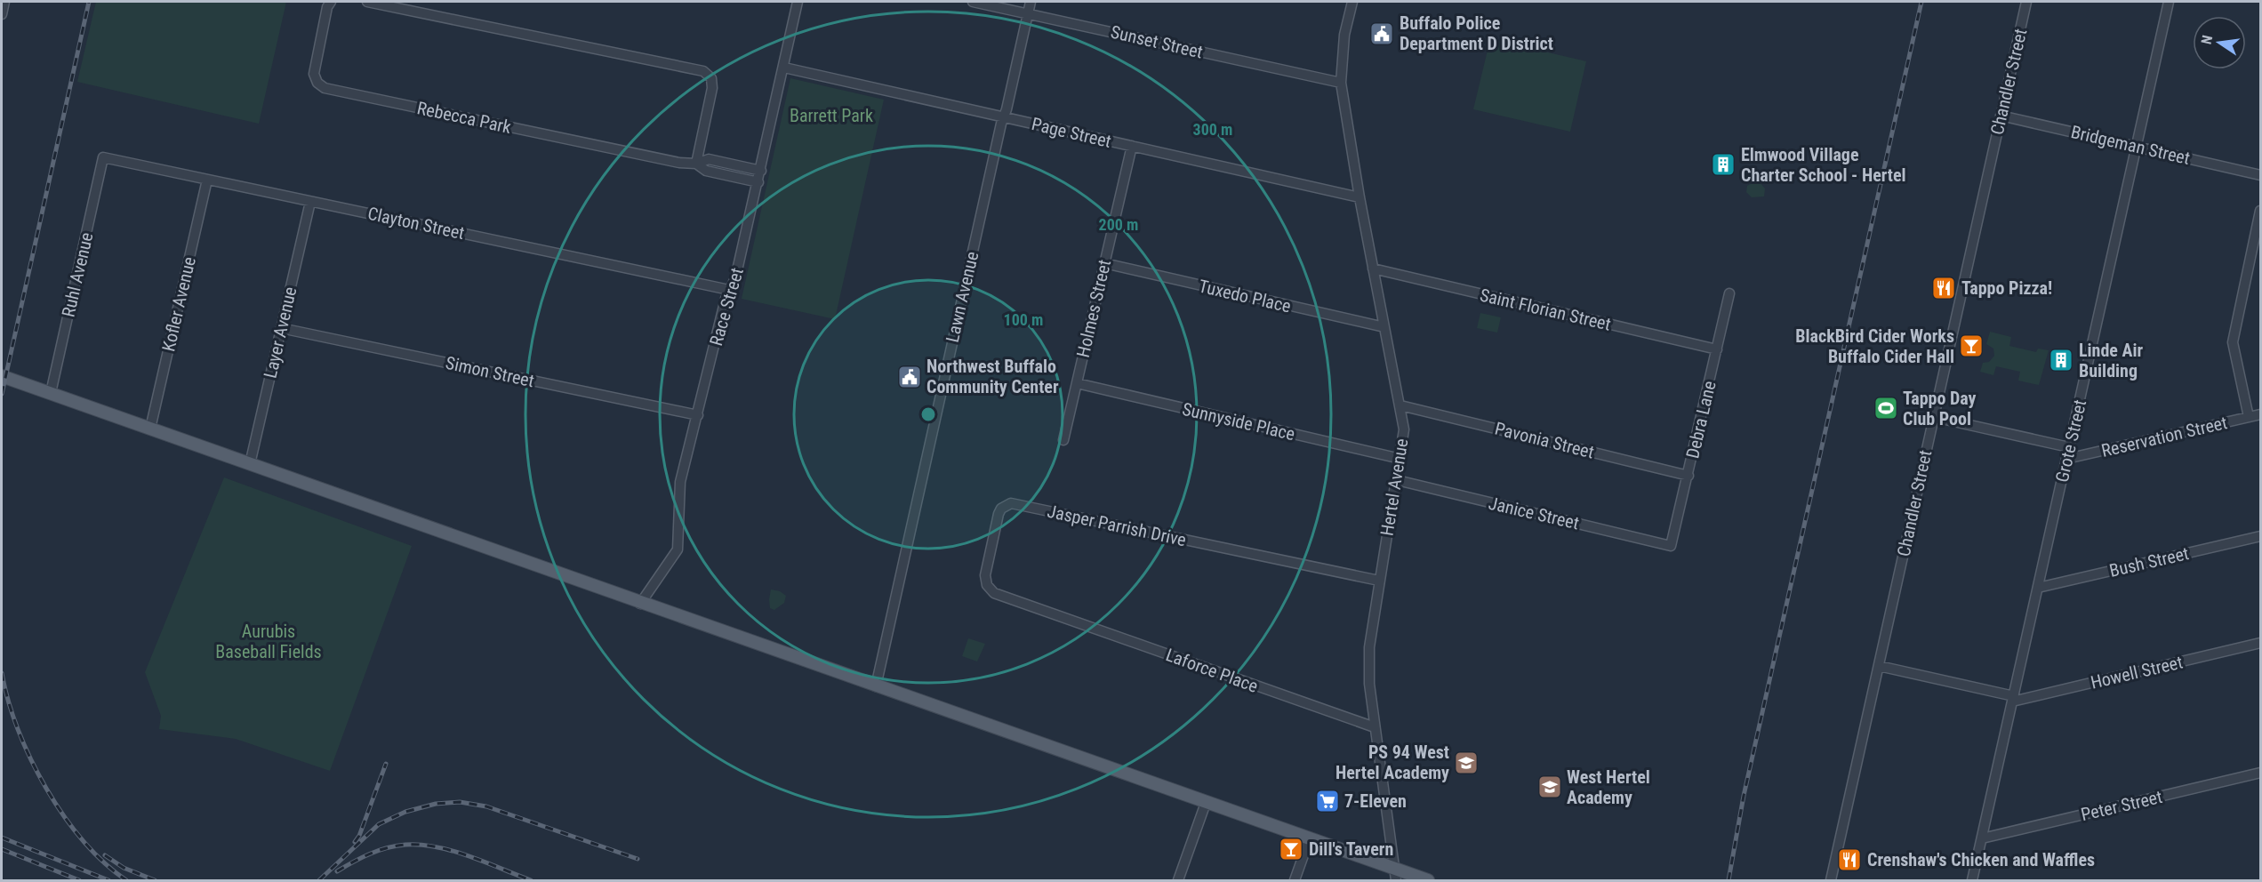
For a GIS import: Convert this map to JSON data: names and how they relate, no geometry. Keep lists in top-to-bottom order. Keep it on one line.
{"streets":{"street":["Sunset Street","Chandler Street","Rebecca Park","Page Street","Bridgeman Street","Clayton Street","Ruhl Avenue","Tuxedo Place","Lawn Avenue","Kofler Avenue","Race Street","Holmes Street","Saint Florian Street","Layer Avenue","Simon Street","Debra Lane","Sunnyside Place","Reservation Street","Pavonia Street","Grote Street","Hertel Avenue","Janice Street","Jasper Parrish Drive","Bush Street","Laforce Place","Howell Street","Peter Street"]},"crossings":[["Sunset Street","Lawn Avenue"],["Sunset Street","Hertel Avenue"],["Chandler Street","Bridgeman Street"],["Chandler Street","Reservation Street"],["Chandler Street","Howell Street"],["Rebecca Park","Race Street"],["Page Street","Lawn Avenue"],["Page Street","Race Street"],["Page Street","Holmes Street"],["Page Street","Hertel Avenue"],["Bridgeman Street","Grote Street"],["Clayton Street","Ruhl Avenue"],["Clayton Street","Kofler Avenue"],["Clayton Street","Race Street"],["Clayton Street","Layer Avenue"],["Tuxedo Place","Holmes Street"],["Tuxedo Place","Hertel Avenue"],["Race Street","Simon Street"],["Holmes Street","Sunnyside Place"],["Saint Florian Street","Debra Lane"],["Saint Florian Street","Hertel Avenue"],["Layer Avenue","Simon Street"],["Debra Lane","Pavonia Street"],["Debra Lane","Janice Street"],["Sunnyside Place","Hertel Avenue"],["Reservation Street","Grote Street"],["Pavonia Street","Hertel Avenue"],["Grote Street","Bush Street"],["Grote Street","Howell Street"],["Grote Street","Peter Street"],["Hertel Avenue","Janice Street"],["Hertel Avenue","Jasper Parrish Drive"],["Hertel Avenue","Laforce Place"],["Jasper Parrish Drive","Laforce Place"]],"parks":["Barrett Park","Aurubis Baseball Fields"],"places":{"public building":["Buffalo Police Department D District","Northwest Buffalo Community Center"],"building":["Elmwood Village Charter School - Hertel","Linde Air Building"],"restaurant":["Tappo Pizza!","Crenshaw's Chicken and Waffles"],"bar":["BlackBird Cider Works Buffalo Cider Hall","Dill's Tavern"],"sports":["Tappo Day Club Pool"],"school or university":["PS 94 West Hertel Academy","West Hertel Academy"],"supermarket":["7-Eleven"]},"north":"left","rings":["300 m","200 m","100 m"]}
